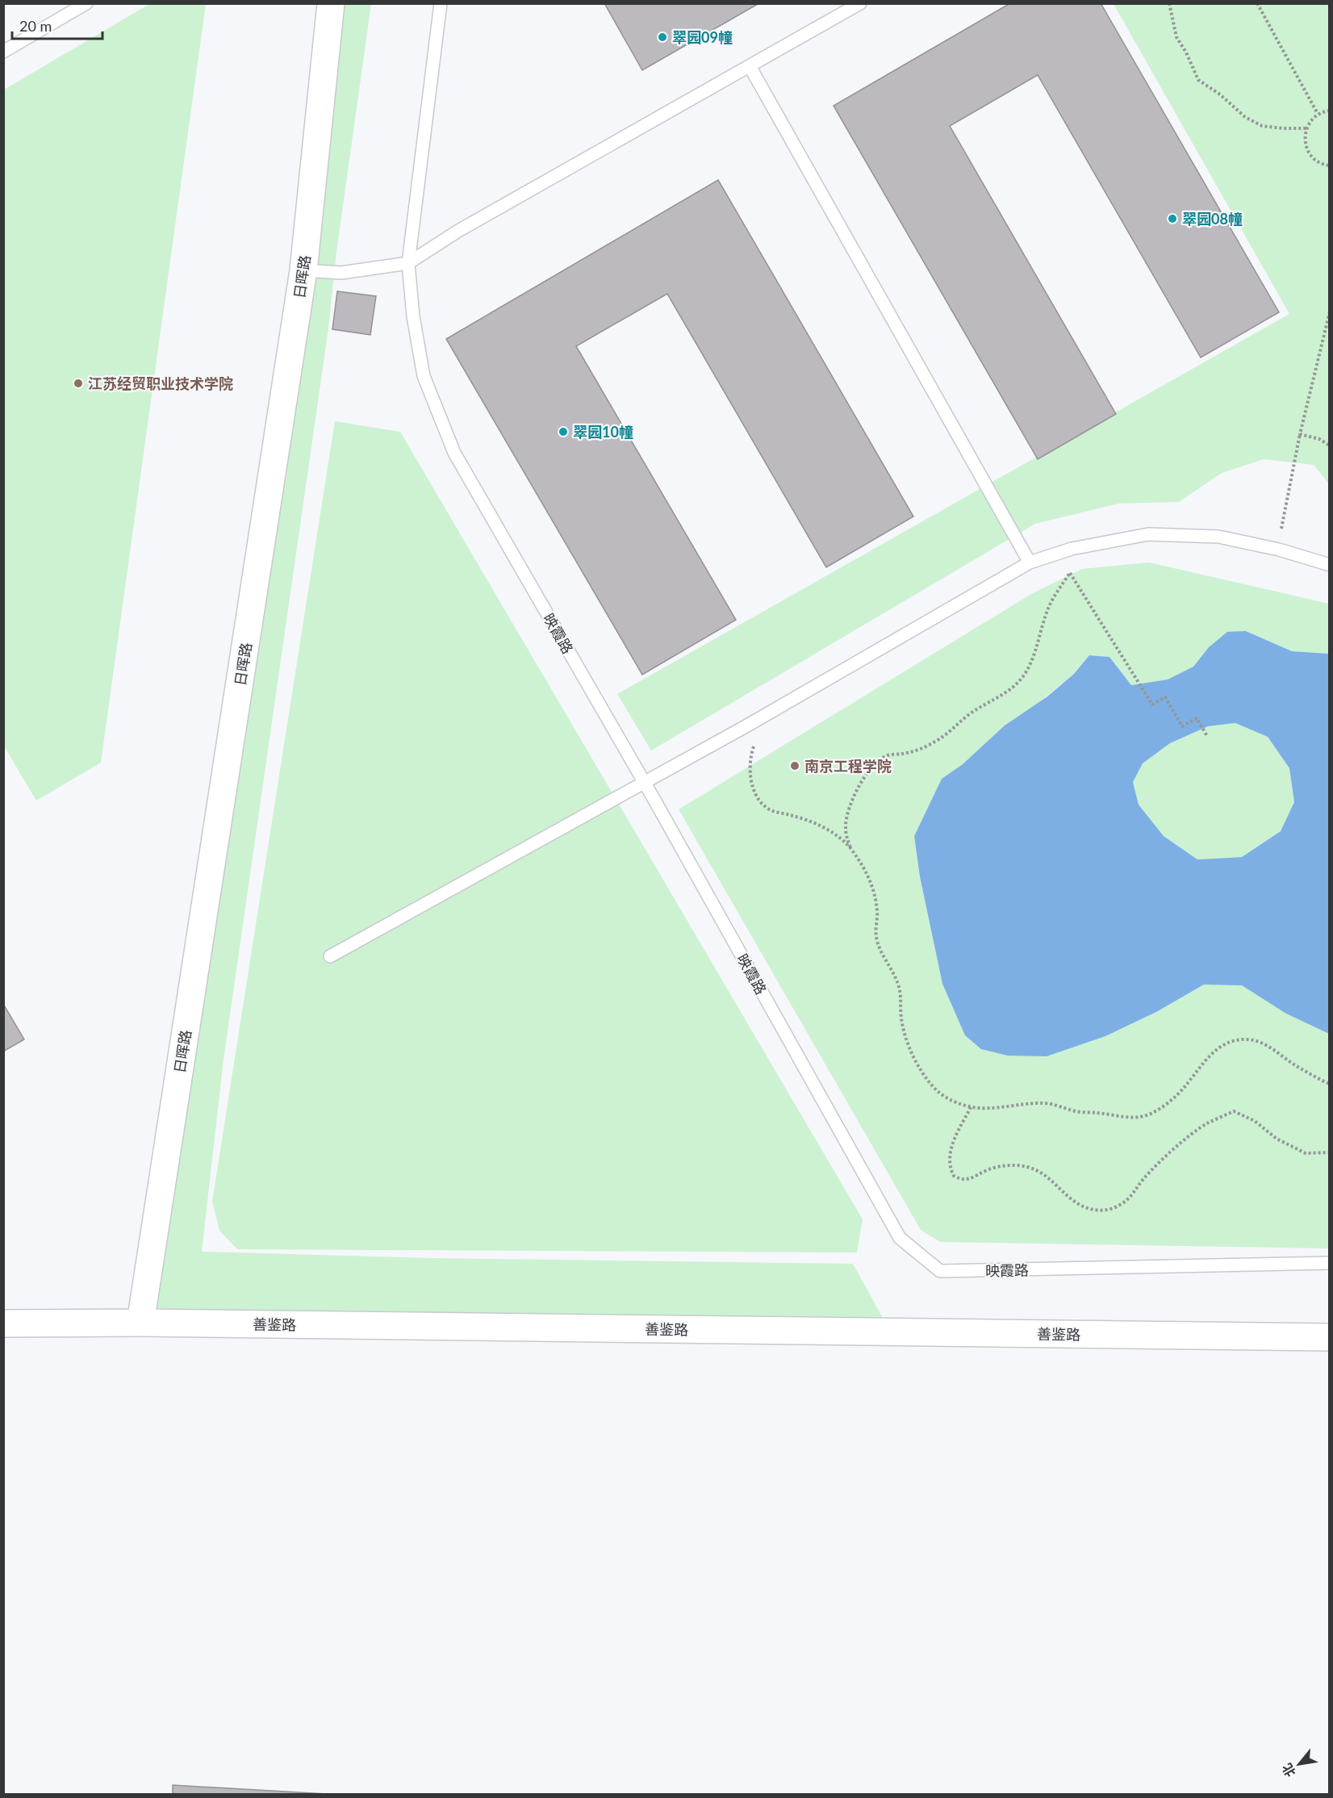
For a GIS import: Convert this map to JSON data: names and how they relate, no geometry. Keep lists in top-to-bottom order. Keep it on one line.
{"streets":{"street":["日晖路","善鉴路"],"lane":["映霞路"]},"crossings":[["日晖路","善鉴路"]],"places":["翠园09幢","翠园08幢","江苏经贸职业技术学院","翠园10幢","南京工程学院"],"scale_bar":"20 m","north":"bottom left"}
